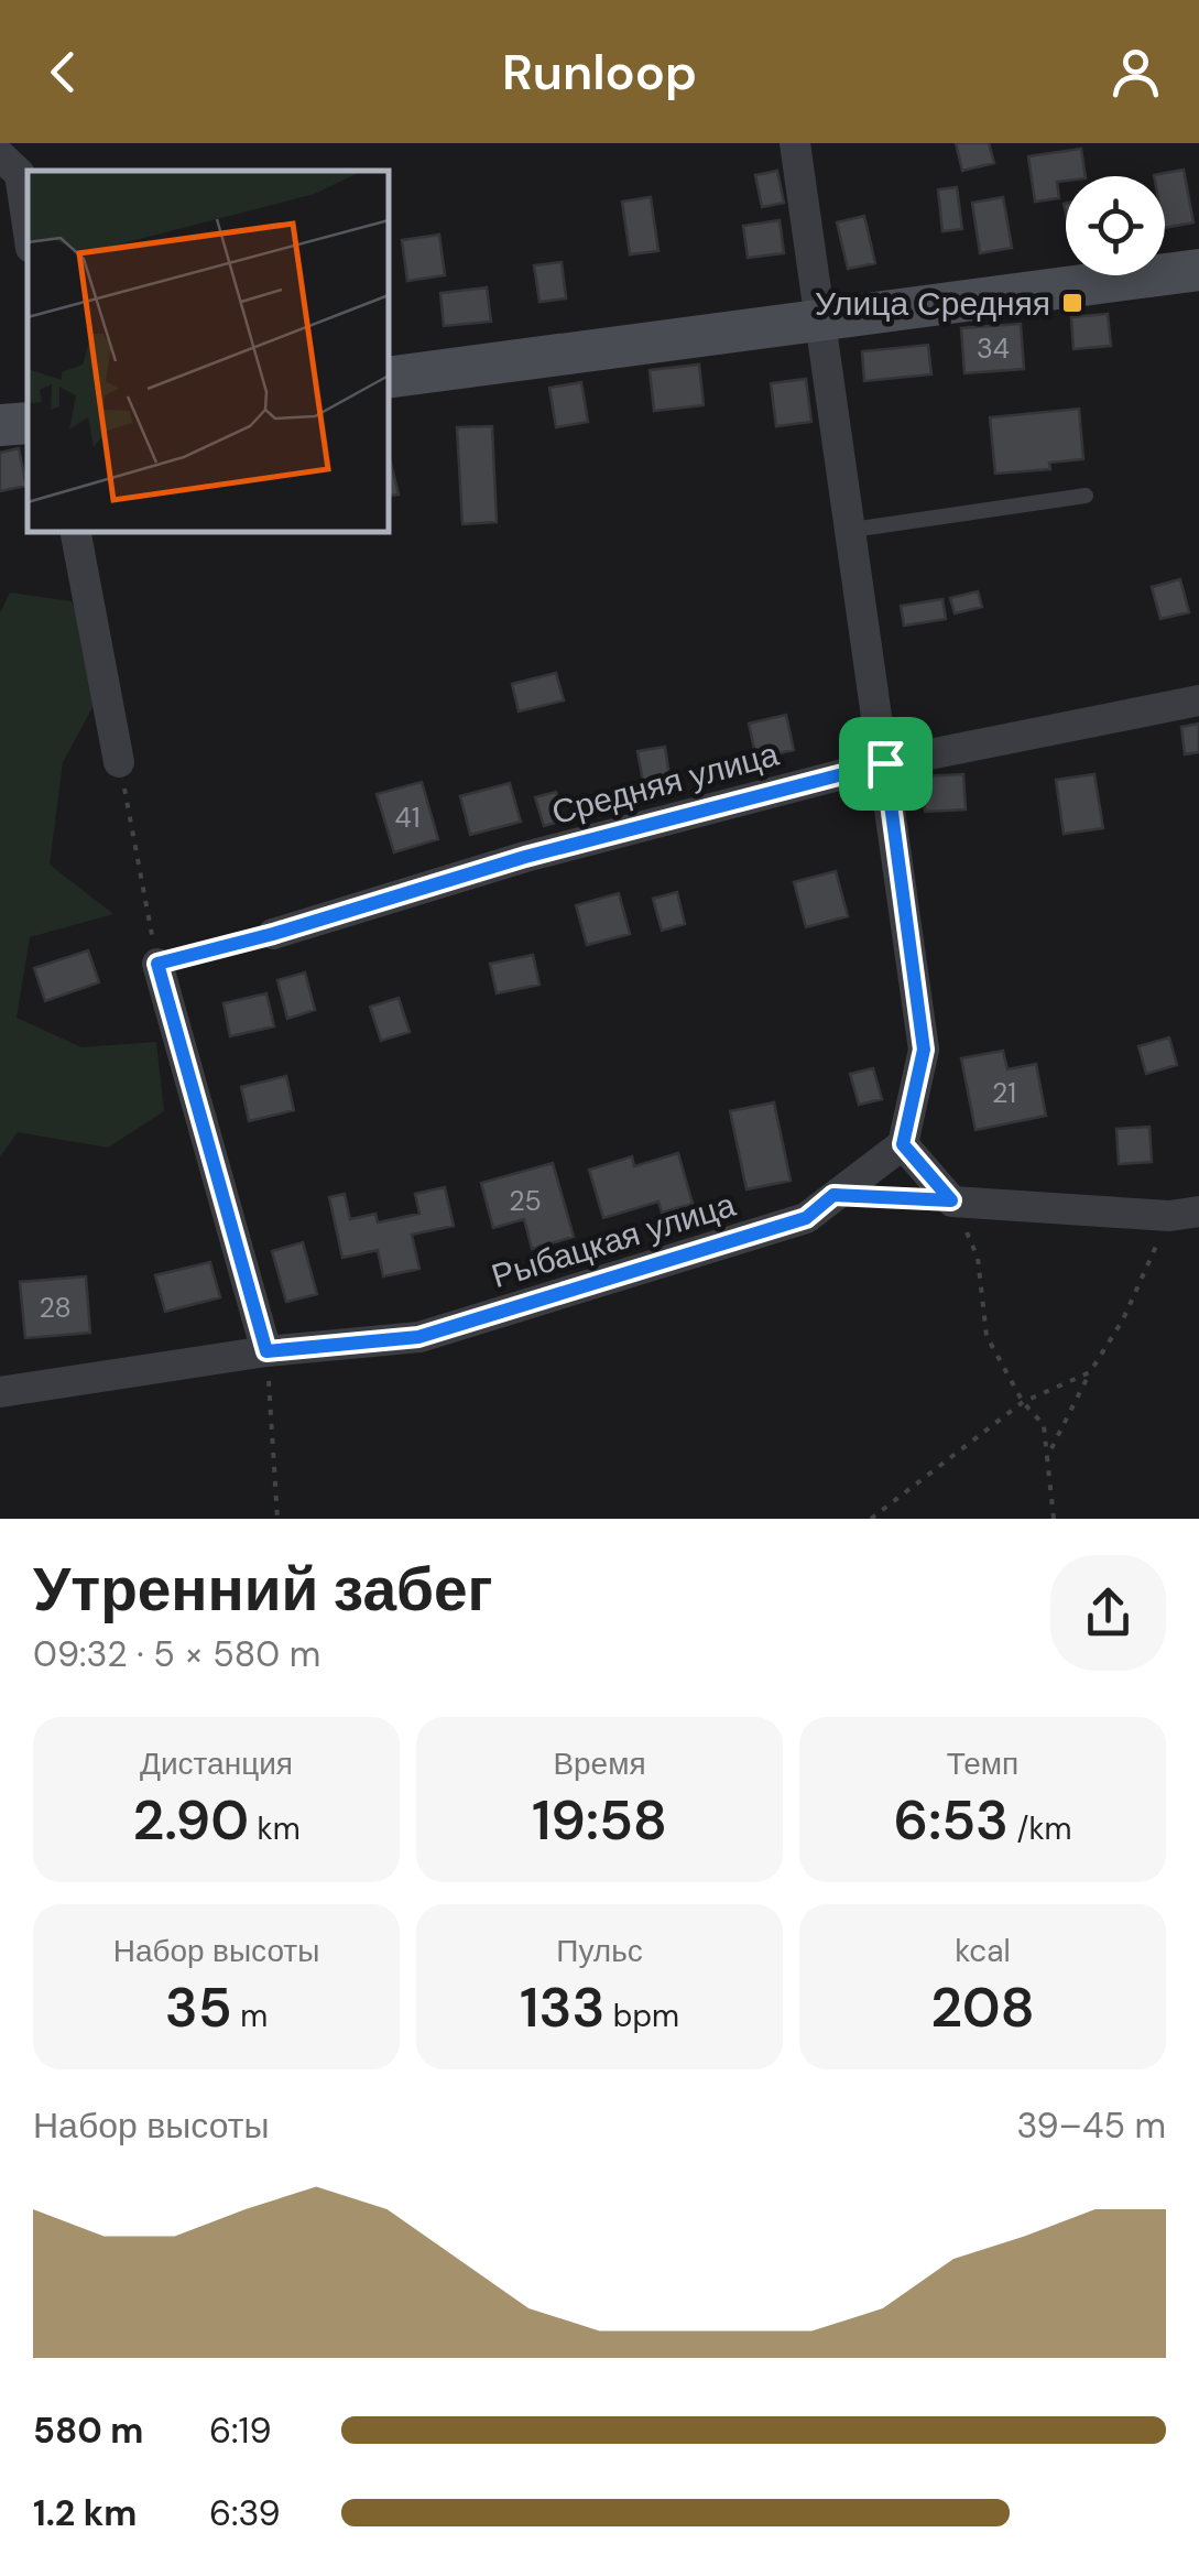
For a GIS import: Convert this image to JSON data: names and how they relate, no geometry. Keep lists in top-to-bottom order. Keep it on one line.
{"streets":{"street":["Средняя улица","Рыбацкая улица"]},"places":{"transit":["Улица Средняя"]},"house_numbers":["34","41","21","25","28"],"page":{"header":"Runloop","heading":["Утренний забег","09:32 · 5 × 580 m"],"stats":[["Дистанция","2.90 km"],["Время","19:58"],["Темп","6:53 /km"],["Набор высоты","35 m"],["Пульс","133 bpm"],["kcal","208"]],"chart":["Набор высоты","39–45 m"],"list":[{"name":"580 m","note":"6:19"},{"name":"1.2 km","note":"6:39"}]}}
